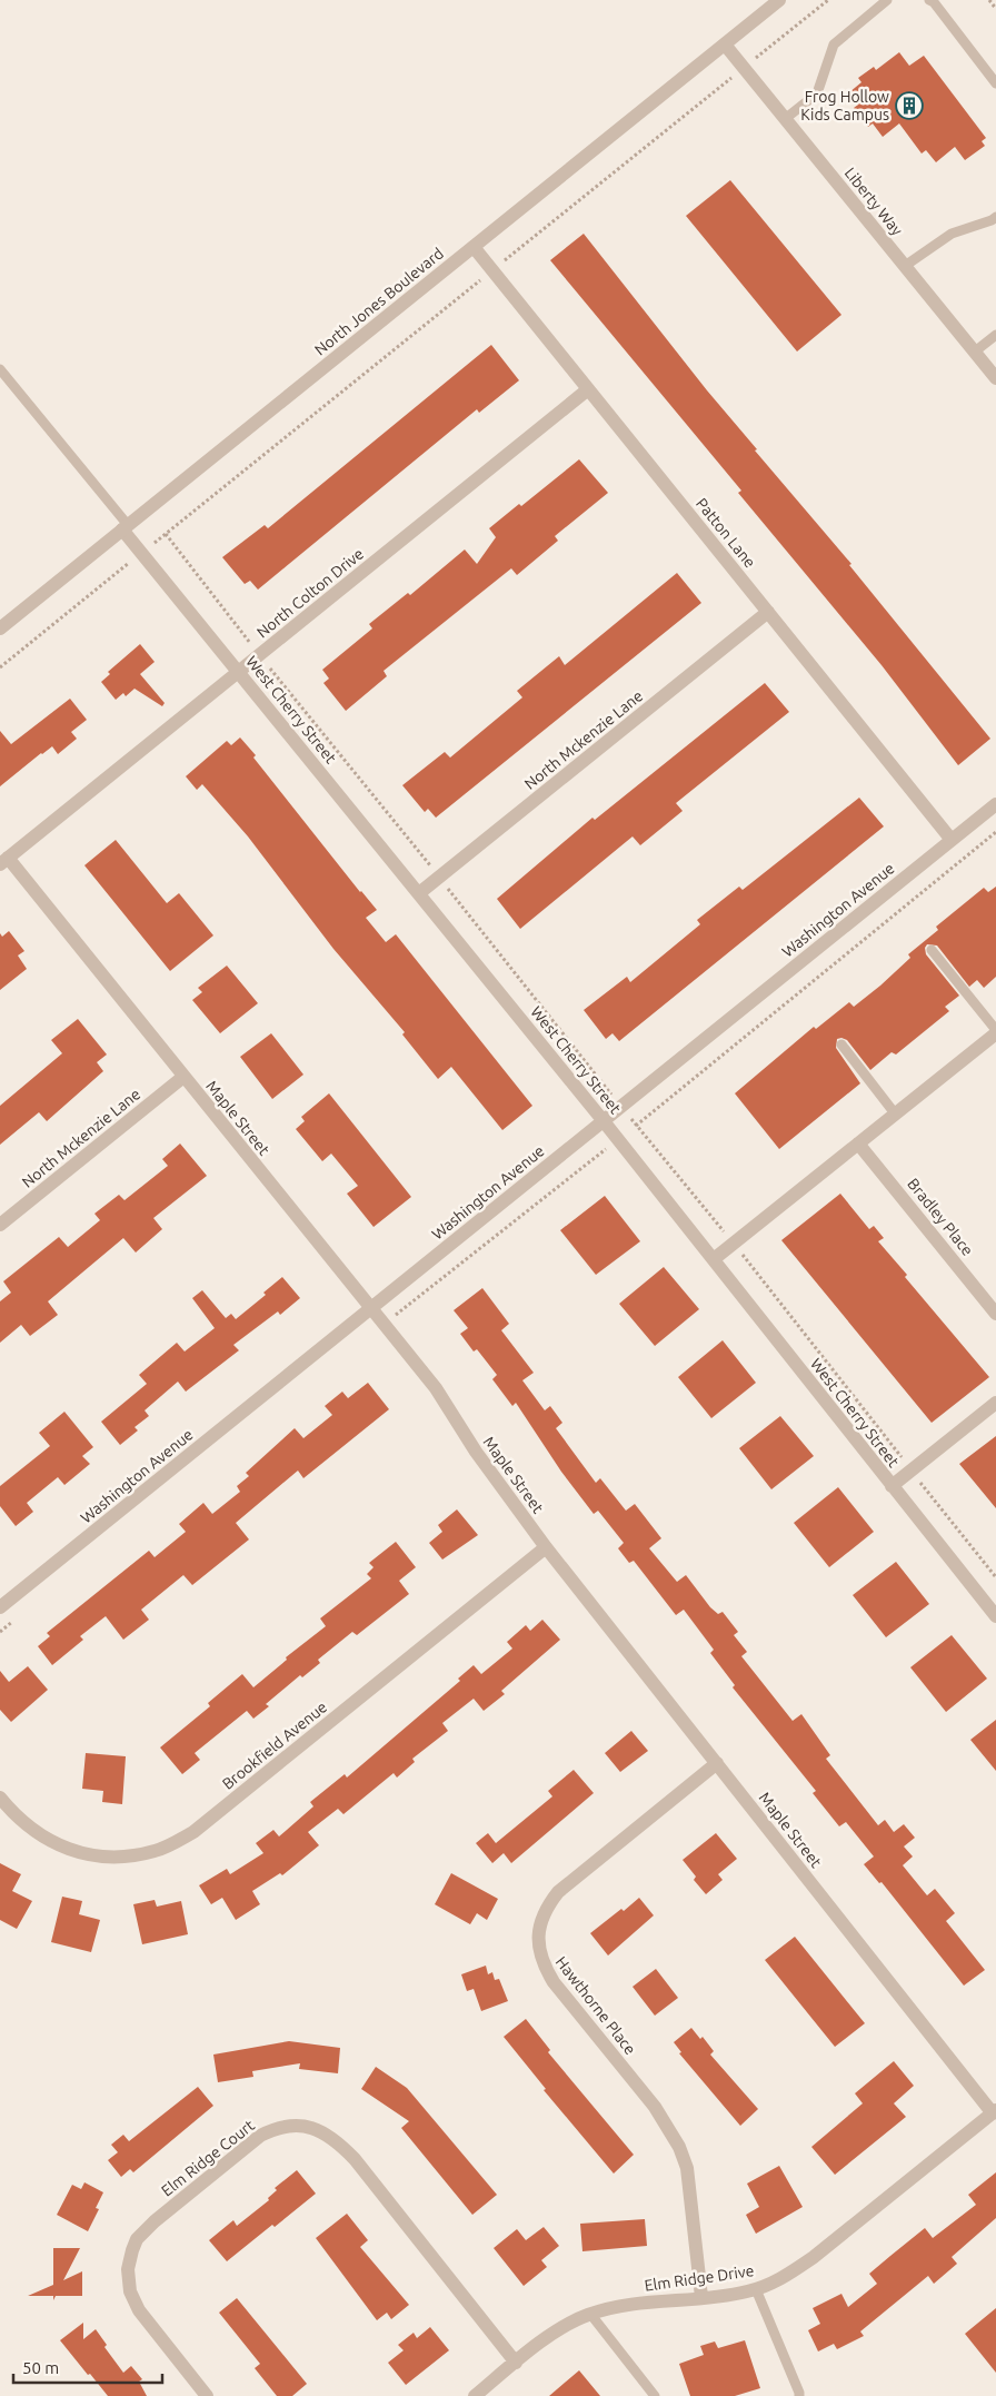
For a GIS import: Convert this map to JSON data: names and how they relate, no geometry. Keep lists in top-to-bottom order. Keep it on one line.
{"streets":{"street":["Liberty Way","North Jones Boulevard","Patton Lane","North Colton Drive","West Cherry Street","North Mckenzie Lane","Washington Avenue","Maple Street","Bradley Place","Brookfield Avenue","Hawthorne Place","Elm Ridge Court","Elm Ridge Drive"]},"crossings":[["Liberty Way","North Jones Boulevard"],["North Jones Boulevard","Patton Lane"],["North Jones Boulevard","West Cherry Street"],["Patton Lane","North Colton Drive"],["Patton Lane","North Mckenzie Lane"],["Patton Lane","Washington Avenue"],["North Colton Drive","West Cherry Street"],["North Colton Drive","Maple Street"],["West Cherry Street","North Mckenzie Lane"],["West Cherry Street","Washington Avenue"],["North Mckenzie Lane","Maple Street"],["Washington Avenue","Maple Street"],["Maple Street","Brookfield Avenue"],["Maple Street","Hawthorne Place"],["Maple Street","Elm Ridge Drive"],["Hawthorne Place","Elm Ridge Drive"],["Elm Ridge Court","Elm Ridge Drive"]],"places":{"building":["Frog Hollow Kids Campus"]},"scale_bar":"50 m"}
